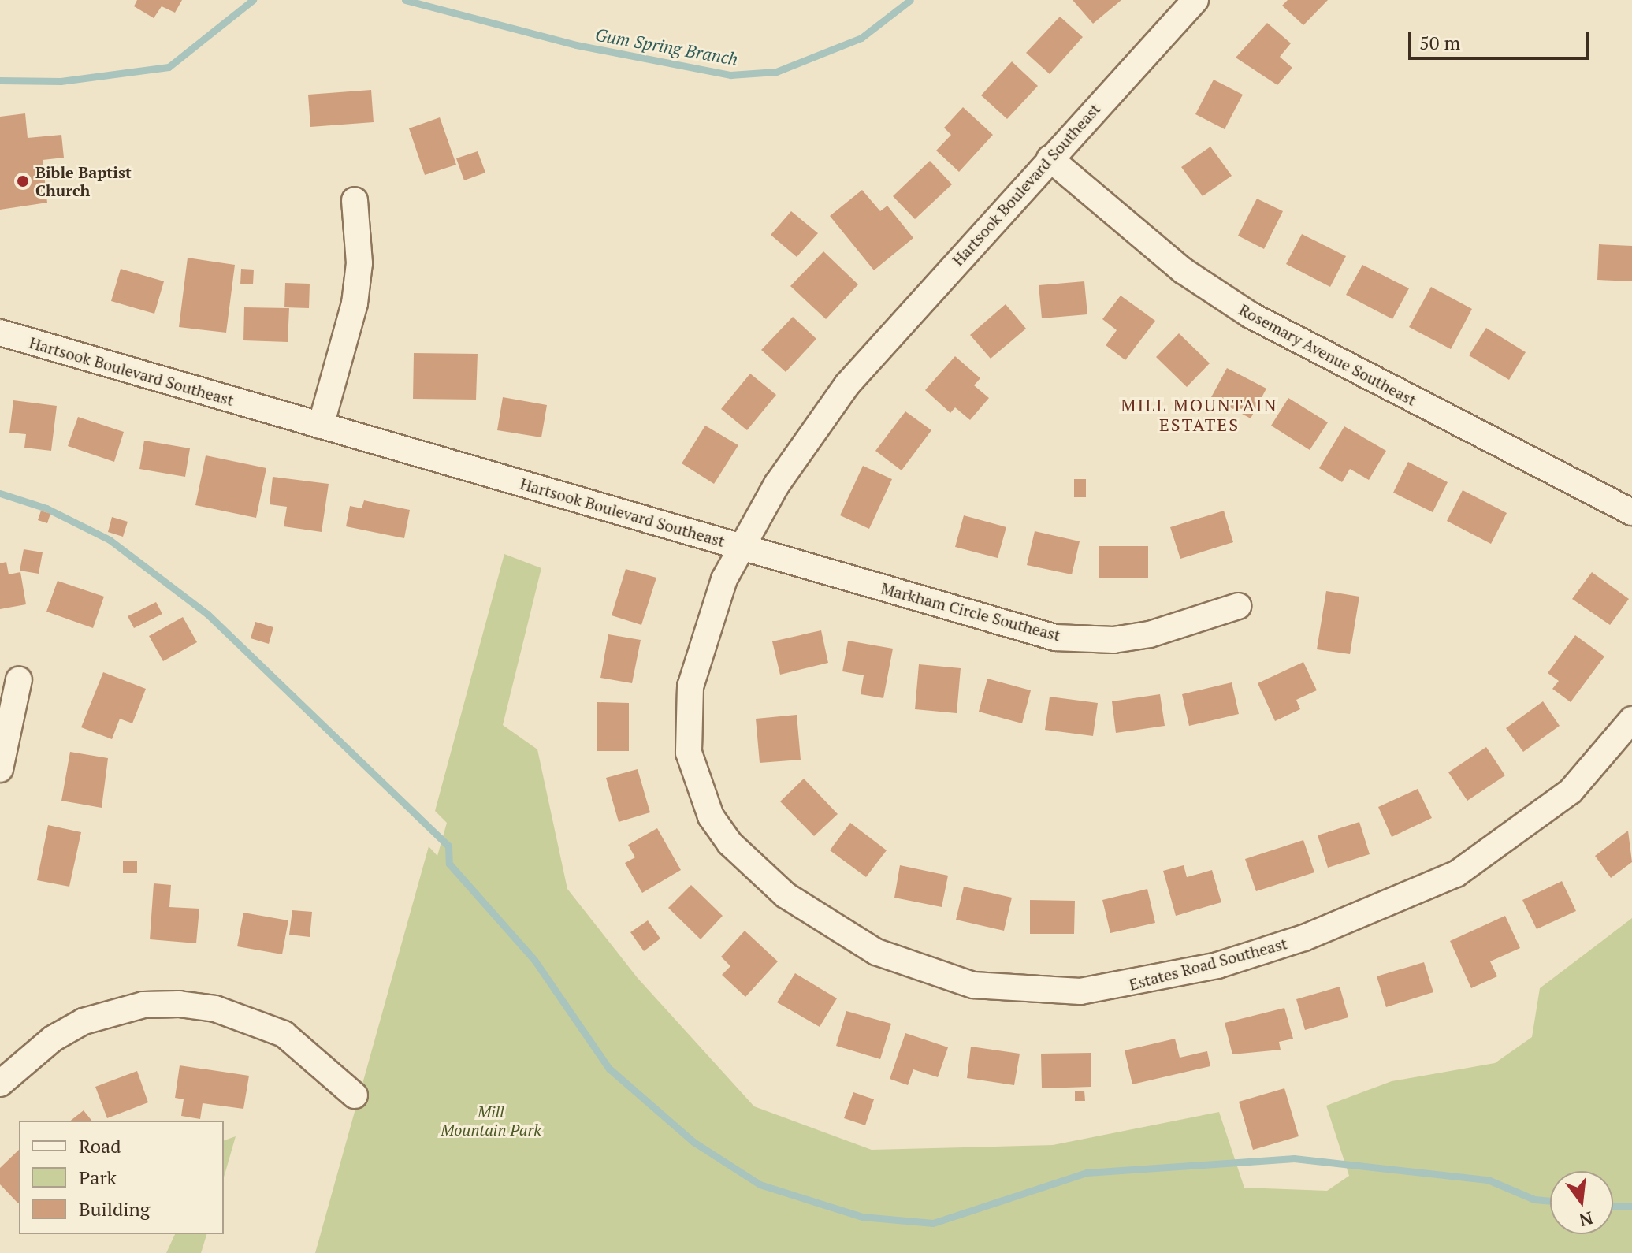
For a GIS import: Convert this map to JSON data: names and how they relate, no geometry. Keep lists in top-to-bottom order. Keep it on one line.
{"streets":{"street":["Hartsook Boulevard Southeast","Rosemary Avenue Southeast","Markham Circle Southeast","Estates Road Southeast"]},"crossings":[["Hartsook Boulevard Southeast","Rosemary Avenue Southeast"],["Hartsook Boulevard Southeast","Markham Circle Southeast"],["Hartsook Boulevard Southeast","Estates Road Southeast"],["Markham Circle Southeast","Estates Road Southeast"]],"districts":["MILL MOUNTAIN ESTATES"],"water":["Gum Spring Branch"],"parks":["Mill Mountain Park"],"places":["Bible Baptist Church"],"legend":["Road","Park","Building"],"scale_bar":"50 m","north":"bottom"}
